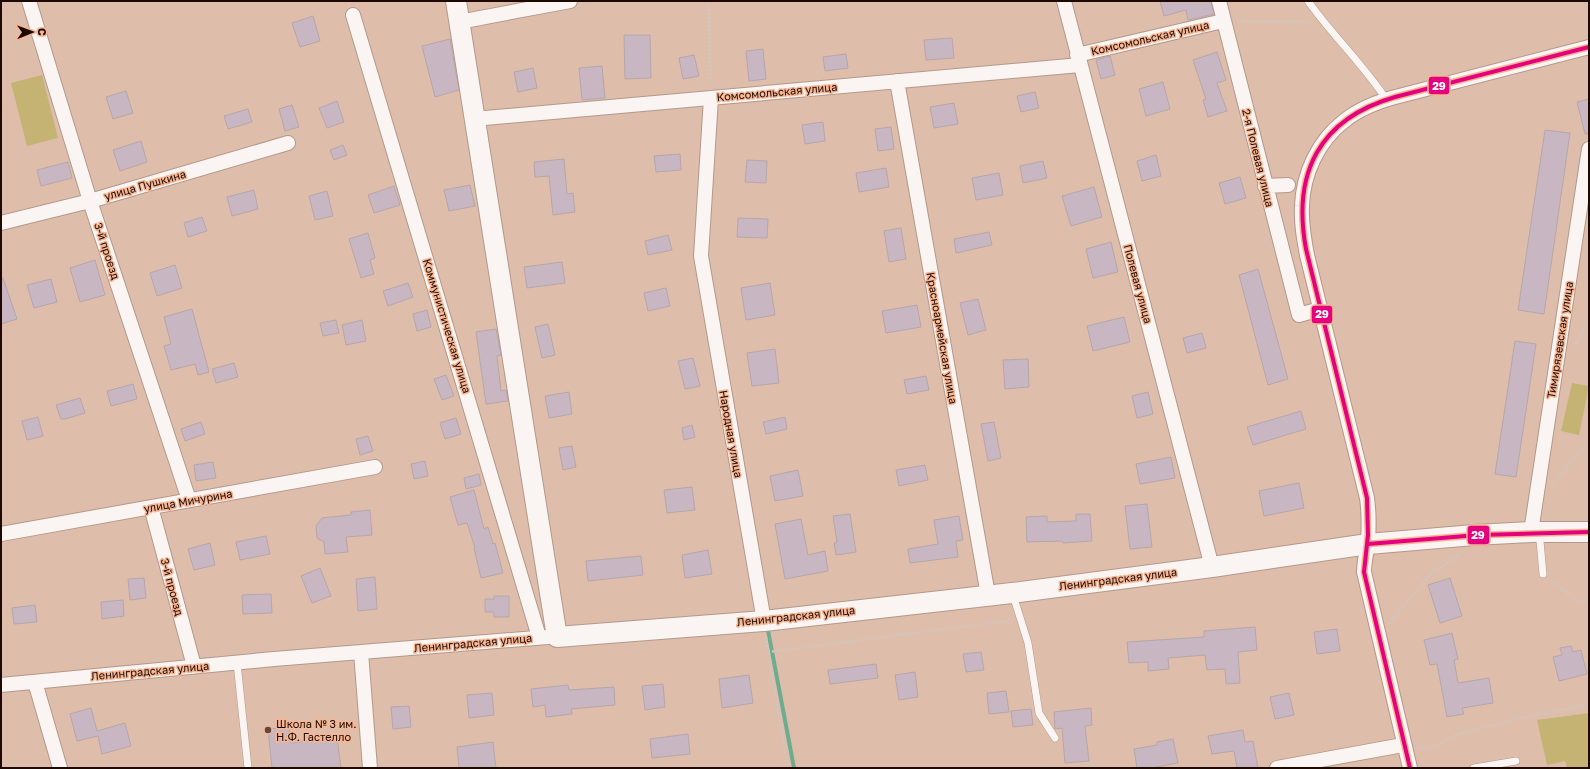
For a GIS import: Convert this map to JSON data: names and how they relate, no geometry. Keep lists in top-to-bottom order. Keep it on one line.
{"streets":{"street":["Комсомольская улица","2-я Полевая улица","улица Пушкина","3-й проезд","Полевая улица","Коммунистическая улица","Красноармейская улица","Тимирязевская улица","Народная улица","улица Мичурина","Ленинградская улица"]},"crossings":[["Комсомольская улица","2-я Полевая улица"],["Комсомольская улица","Полевая улица"],["Комсомольская улица","Красноармейская улица"],["Комсомольская улица","Народная улица"],["улица Пушкина","3-й проезд"],["3-й проезд","улица Мичурина"],["3-й проезд","Ленинградская улица"],["Полевая улица","Ленинградская улица"],["Коммунистическая улица","Ленинградская улица"],["Красноармейская улица","Ленинградская улица"],["Тимирязевская улица","Ленинградская улица"],["Народная улица","Ленинградская улица"]],"places":["Школа № 3 им. Н.Ф. Гастелло"],"lines":["transit line 29"],"north":"right"}
